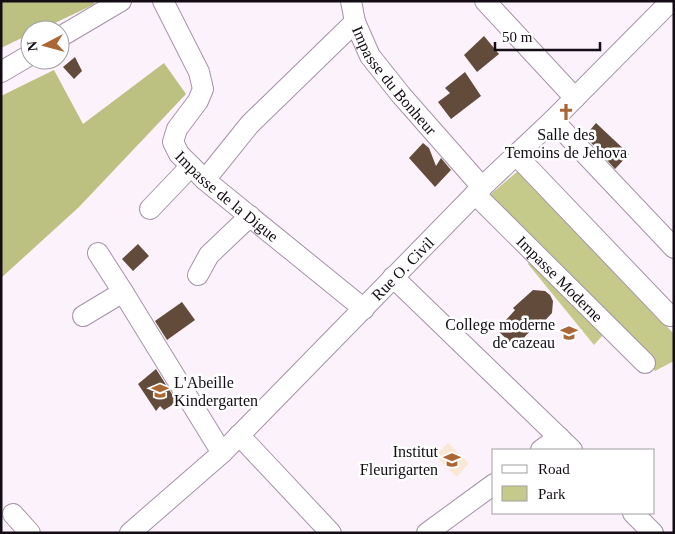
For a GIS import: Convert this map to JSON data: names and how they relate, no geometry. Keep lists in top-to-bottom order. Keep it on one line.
{"streets":{"street":["Impasse du Bonheur","Impasse de la Digue","Rue O. Civil","Impasse Moderne"]},"crossings":[["Impasse du Bonheur","Impasse de la Digue"],["Impasse du Bonheur","Rue O. Civil"],["Impasse du Bonheur","Impasse Moderne"],["Impasse de la Digue","Rue O. Civil"],["Rue O. Civil","Impasse Moderne"]],"places":{"church":["Salle des Temoins de Jehova"],"school or university":["College moderne de cazeau","L'Abeille Kindergarten","Institut Fleurigarten"]},"legend":["Road","Park"],"scale_bar":"50 m","north":"left"}
